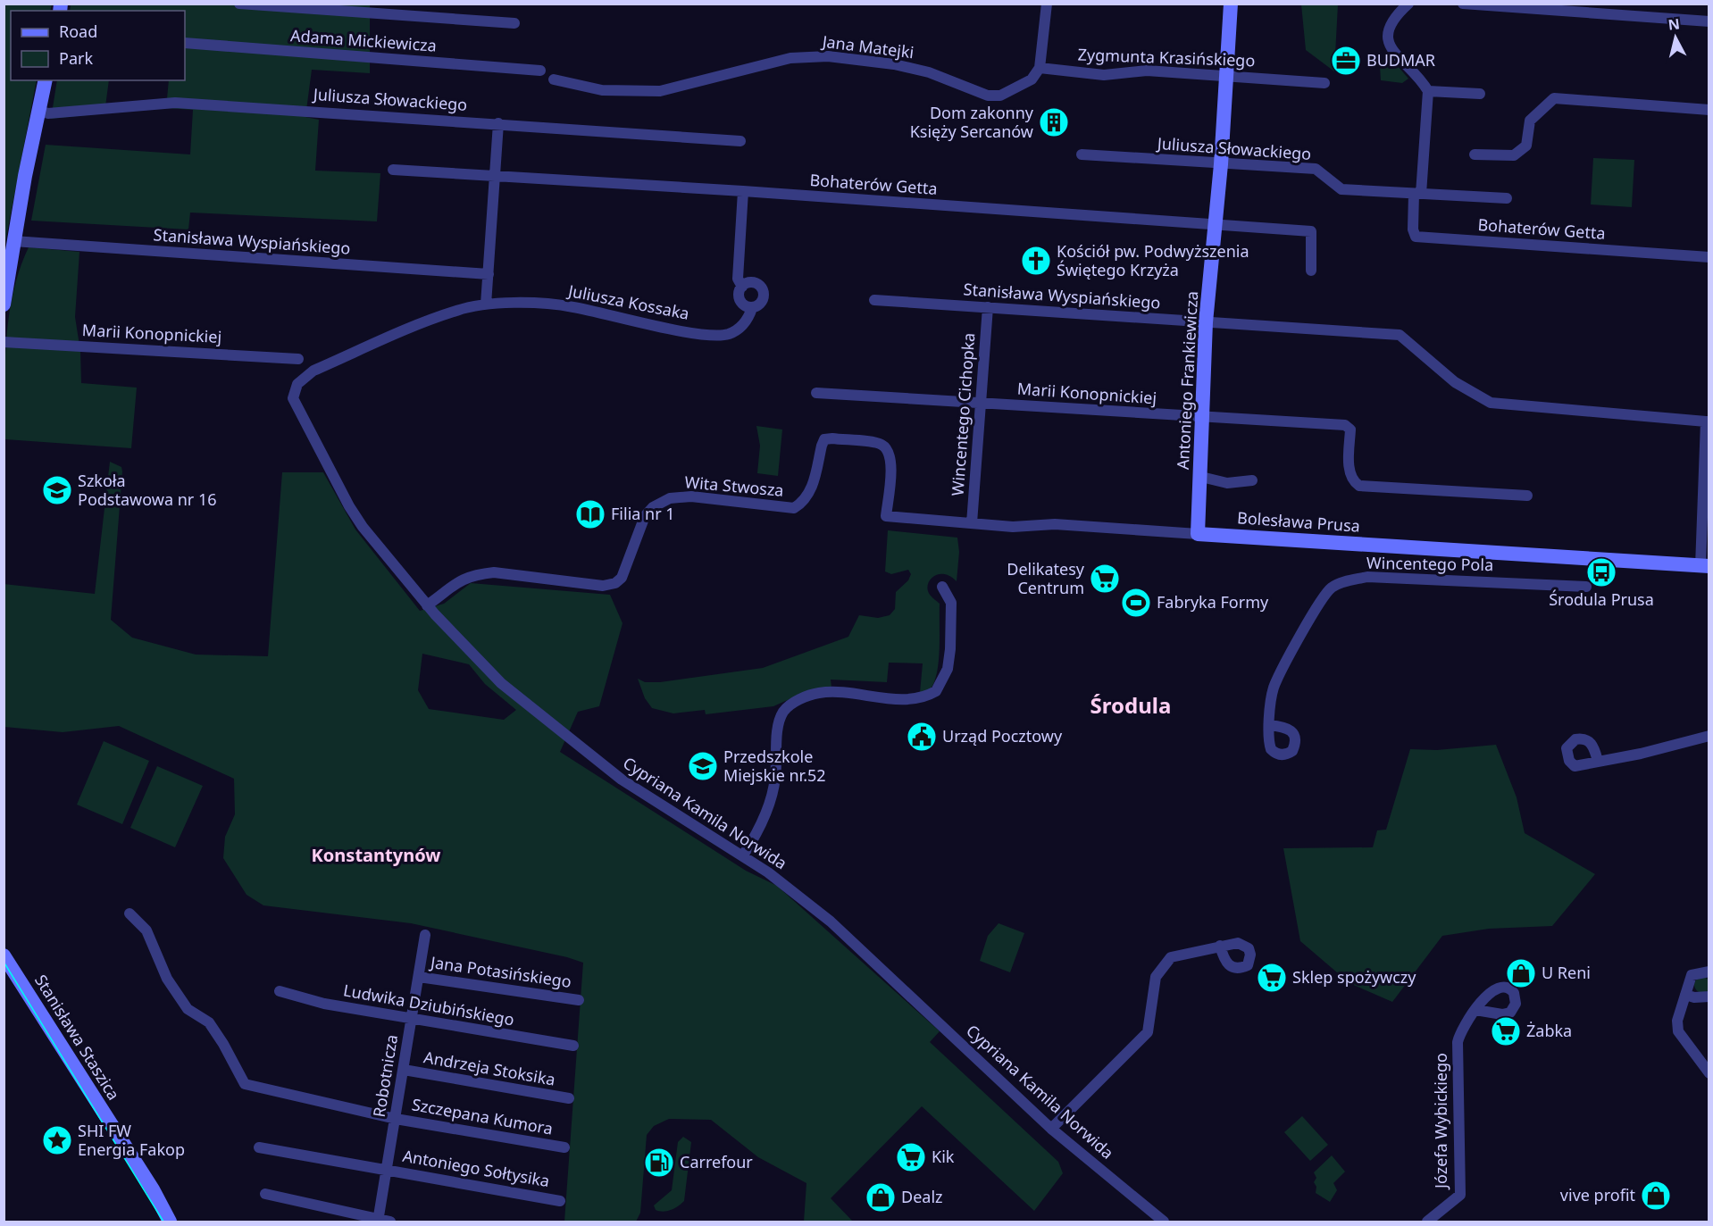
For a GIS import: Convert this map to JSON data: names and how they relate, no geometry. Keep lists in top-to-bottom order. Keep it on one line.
{"streets":{"street":["Adama Mickiewicza","Jana Matejki","Zygmunta Krasińskiego","Juliusza Słowackiego","Bohaterów Getta","Stanisława Wyspiańskiego","Juliusza Kossaka","Marii Konopnickiej","Antoniego Frankiewicza","Wincentego Cichopka","Wita Stwosza","Bolesława Prusa","Wincentego Pola","Cypriana Kamila Norwida","Jana Potasińskiego","Ludwika Dziubińskiego","Stanisława Staszica","Andrzeja Stoksika","Robotnicza","Szczepana Kumora","Józefa Wybickiego","Antoniego Sołtysika"]},"crossings":[["Jana Matejki","Zygmunta Krasińskiego"],["Zygmunta Krasińskiego","Antoniego Frankiewicza"],["Juliusza Słowackiego","Bohaterów Getta"],["Juliusza Słowackiego","Antoniego Frankiewicza"],["Bohaterów Getta","Antoniego Frankiewicza"],["Stanisława Wyspiańskiego","Antoniego Frankiewicza"],["Stanisława Wyspiańskiego","Wincentego Cichopka"],["Stanisława Wyspiańskiego","Bolesława Prusa"],["Juliusza Kossaka","Cypriana Kamila Norwida"],["Marii Konopnickiej","Antoniego Frankiewicza"],["Marii Konopnickiej","Wincentego Cichopka"],["Antoniego Frankiewicza","Bolesława Prusa"],["Wincentego Cichopka","Bolesława Prusa"],["Wita Stwosza","Bolesława Prusa"],["Wita Stwosza","Cypriana Kamila Norwida"],["Jana Potasińskiego","Robotnicza"],["Ludwika Dziubińskiego","Robotnicza"],["Andrzeja Stoksika","Robotnicza"],["Robotnicza","Szczepana Kumora"],["Robotnicza","Antoniego Sołtysika"]],"districts":["Środula","Konstantynów"],"places":{"office":["BUDMAR"],"building":["Dom zakonny Księży Sercanów"],"church":["Kościół pw. Podwyższenia Świętego Krzyża"],"school or university":["Szkoła Podstawowa nr 16","Przedszkole Miejskie nr.52"],"library":["Filia nr 1"],"bus stop":["Środula Prusa"],"supermarket":["Delikatesy Centrum","Sklep spożywczy","Żabka","Kik"],"sports":["Fabryka Formy"],"public building":["Urząd Pocztowy"],"shop":["U Reni","vive profit","Dealz"],"place":["SHI FW Energia Fakop"],"fuel station":["Carrefour"]},"legend":["Road","Park"],"north":"top"}
